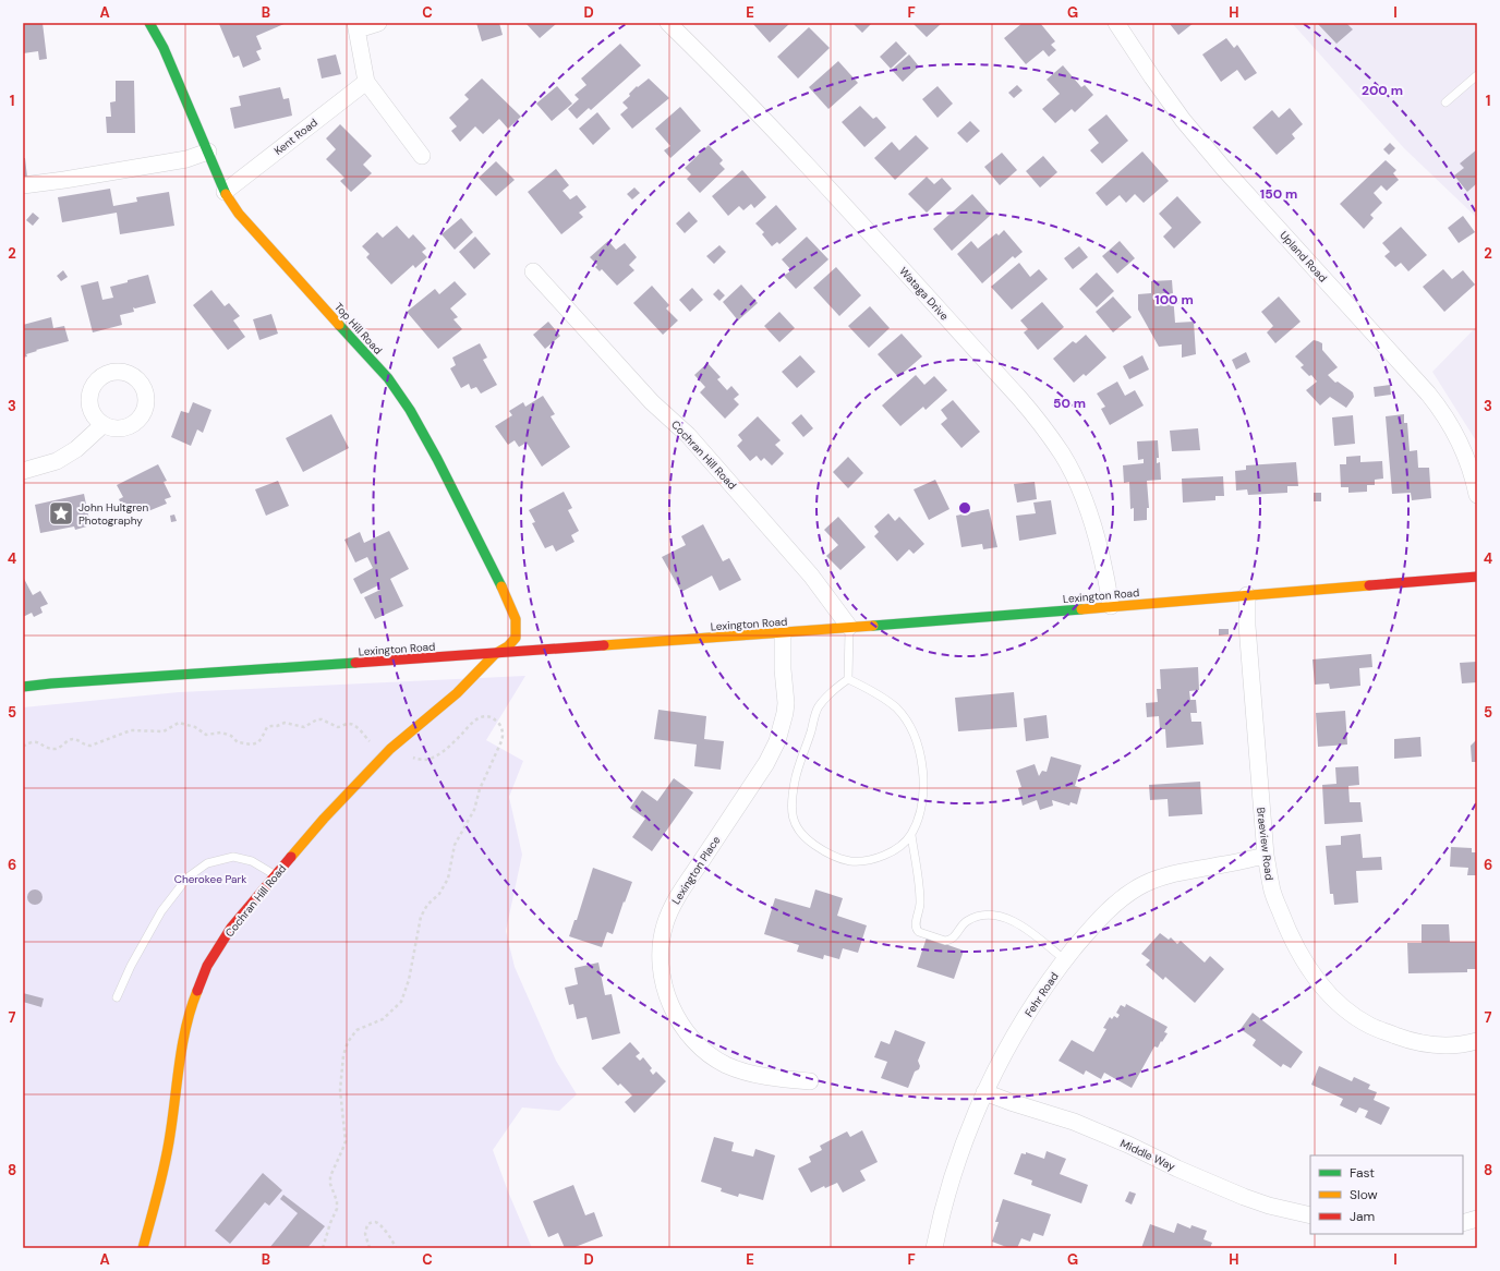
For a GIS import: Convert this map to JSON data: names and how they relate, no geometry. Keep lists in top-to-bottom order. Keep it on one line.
{"streets":{"street":["Kent Road","Upland Road","Wataga Drive","Top Hill Road","Cochran Hill Road","Lexington Road","Braeview Road","Lexington Place","Fehr Road","Middle Way"]},"crossings":[["Kent Road","Top Hill Road"],["Wataga Drive","Lexington Road"],["Top Hill Road","Cochran Hill Road"],["Top Hill Road","Lexington Road"],["Cochran Hill Road","Lexington Road"],["Lexington Road","Braeview Road"],["Lexington Road","Lexington Place"],["Braeview Road","Fehr Road"],["Fehr Road","Middle Way"]],"parks":["Cherokee Park"],"places":{"place":["John Hultgren Photography"]},"legend":["Fast","Slow","Jam"],"grid":{"columns":["A","B","C","D","E","F","G","H","I"],"rows":["1","2","3","4","5","6","7","8"]},"rings":["200 m","150 m","100 m","50 m"]}
